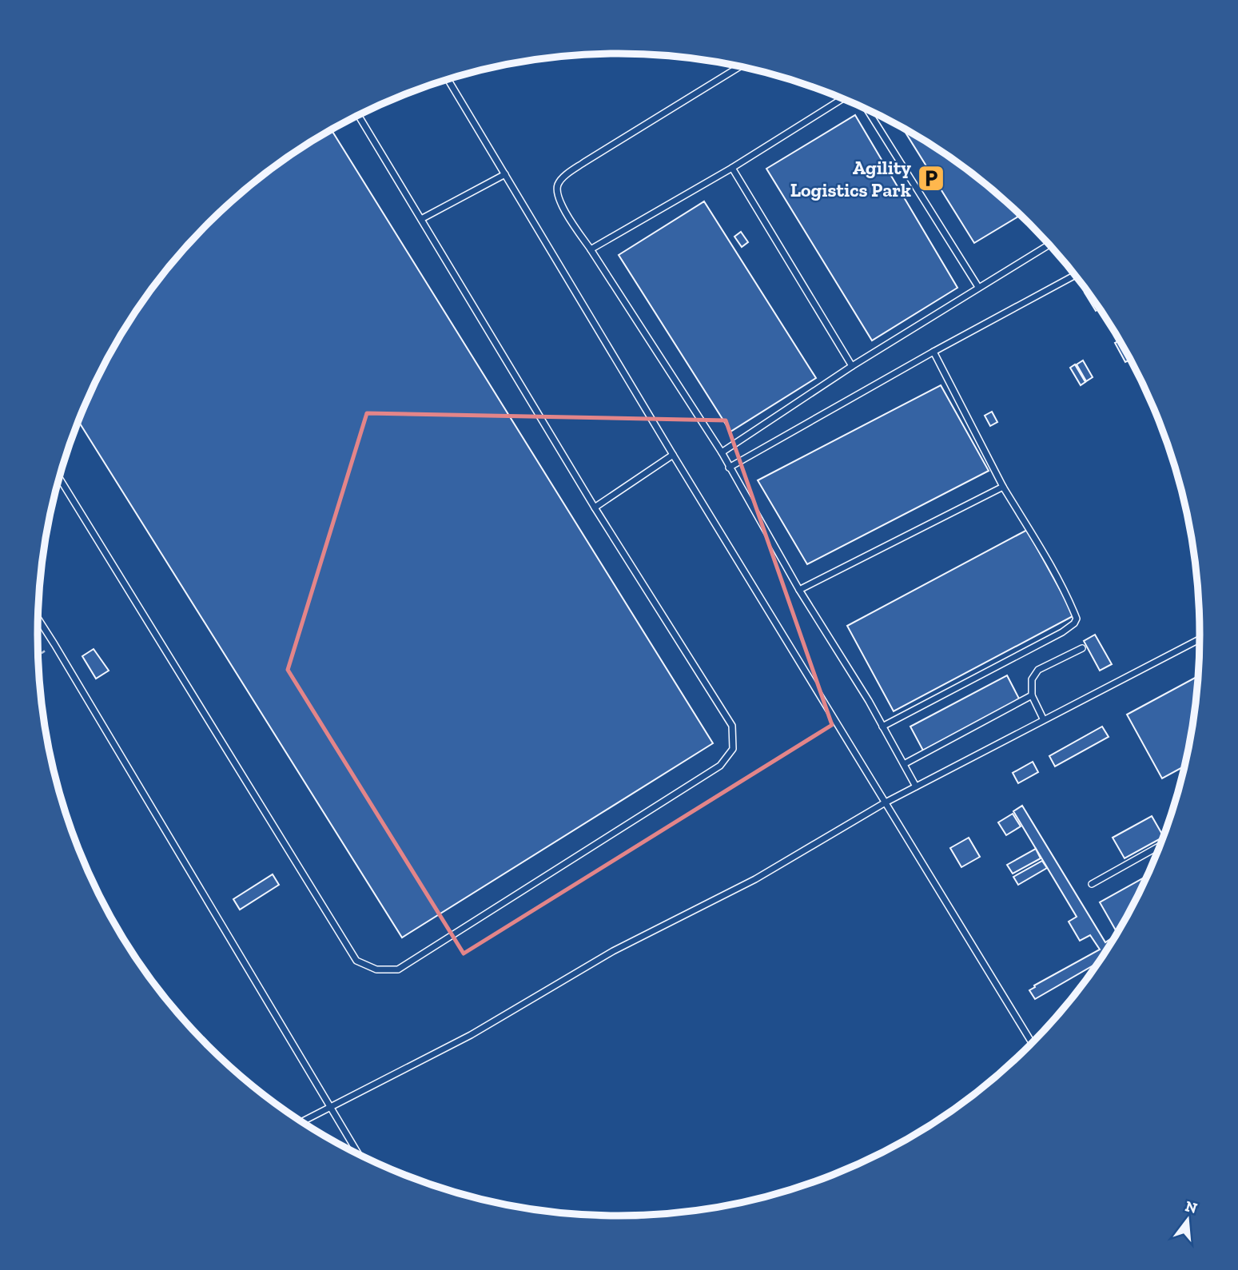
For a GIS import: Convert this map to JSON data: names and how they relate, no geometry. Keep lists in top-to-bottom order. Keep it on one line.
{"places":{"parking":["Agility Logistics Park"]},"north":"top"}
